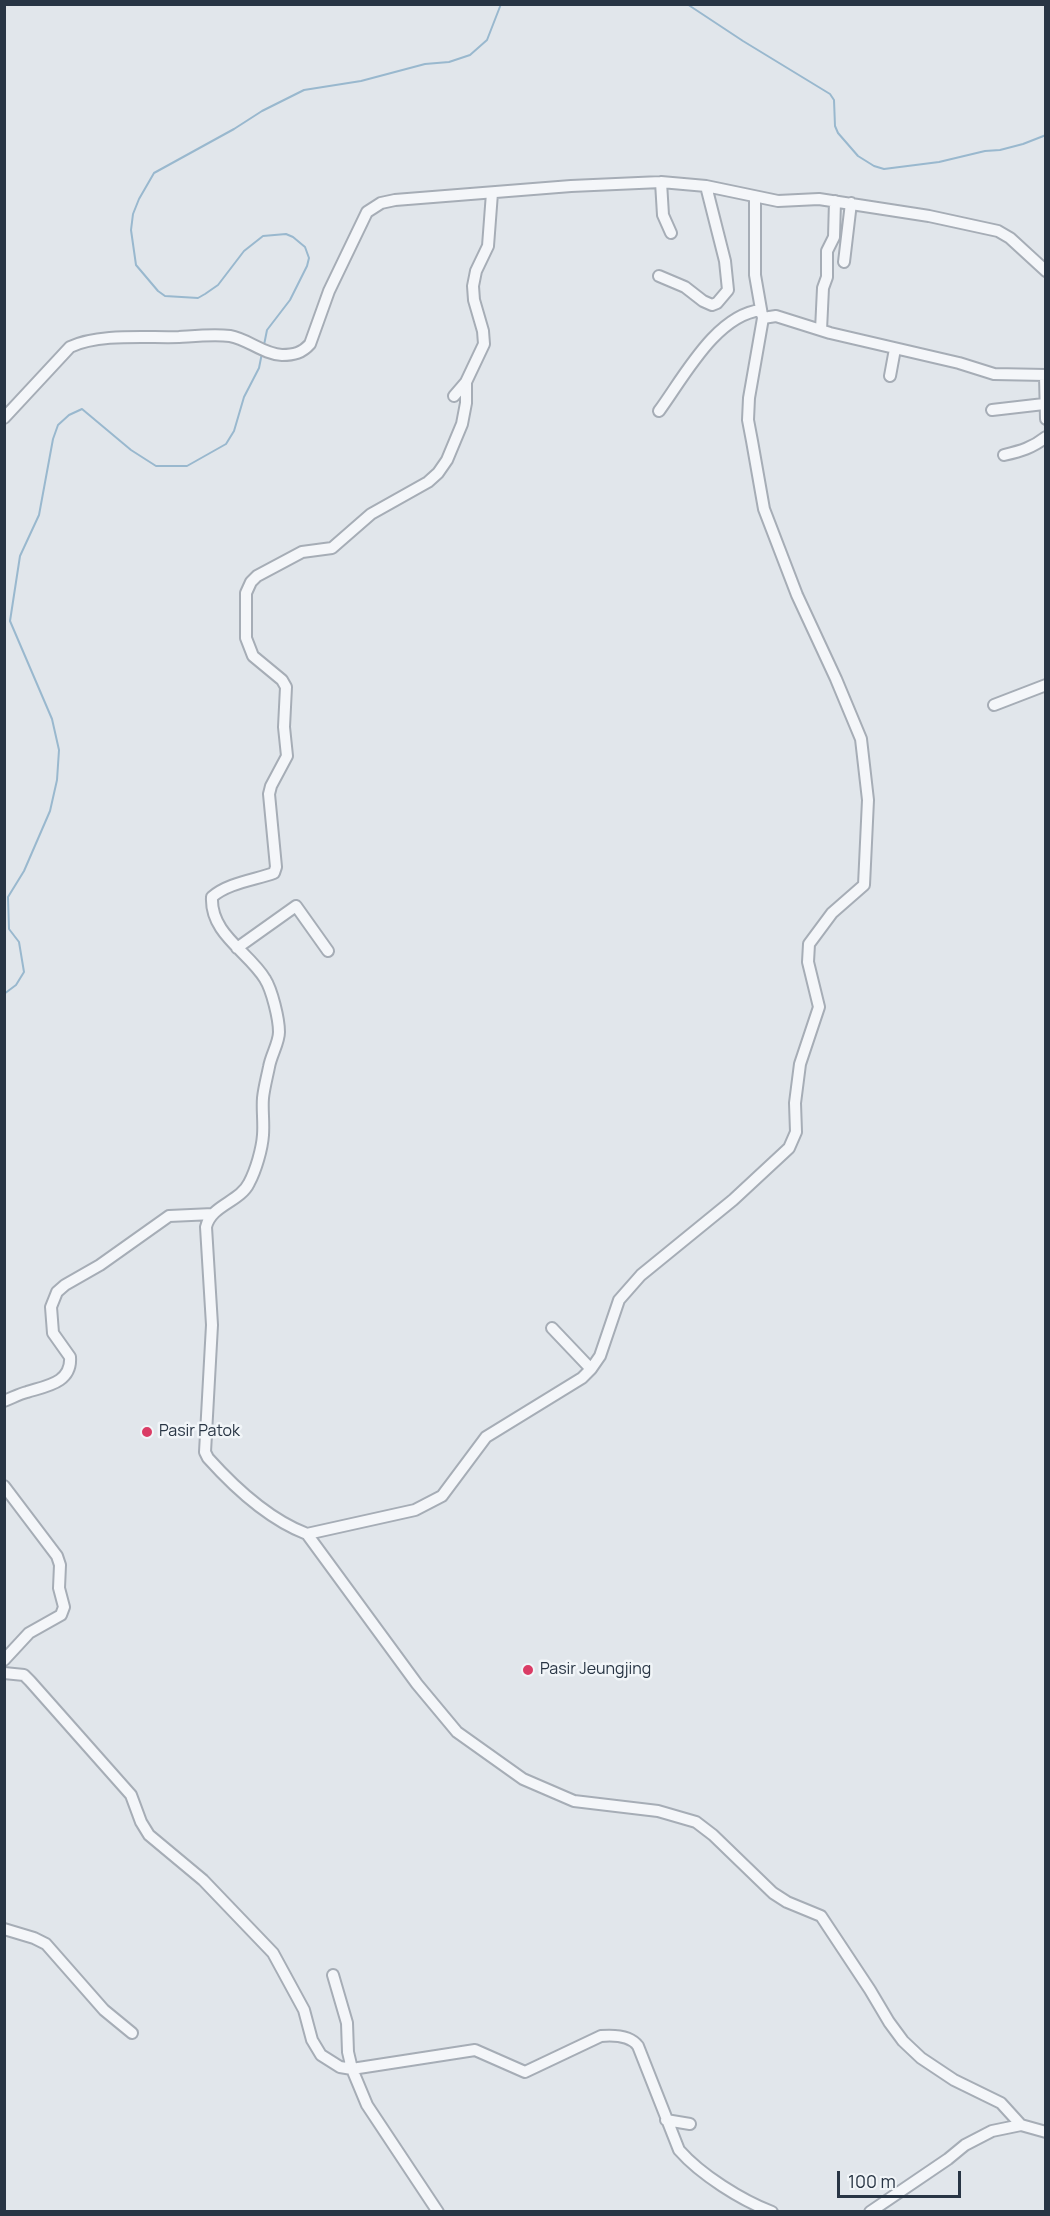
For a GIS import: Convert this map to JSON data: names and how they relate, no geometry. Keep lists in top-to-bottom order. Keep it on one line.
{"places":["Pasir Patok","Pasir Jeungjing"],"scale_bar":"100 m"}
